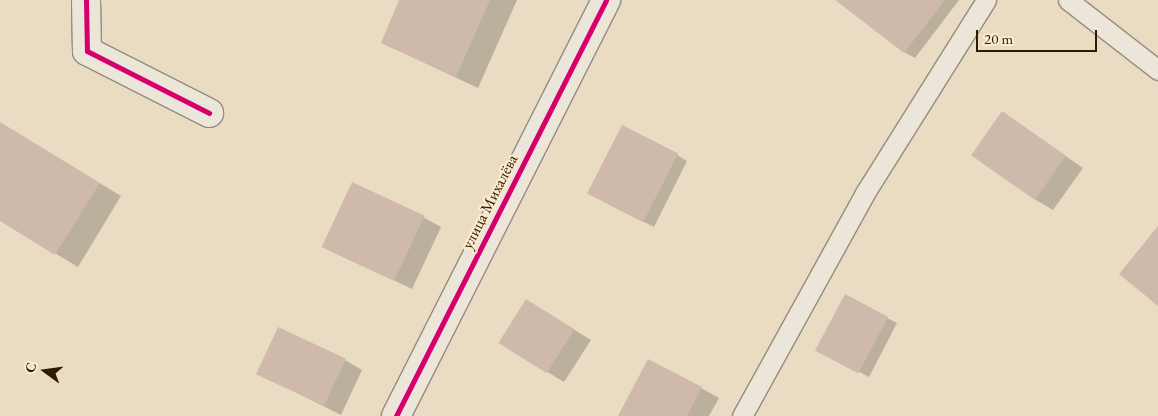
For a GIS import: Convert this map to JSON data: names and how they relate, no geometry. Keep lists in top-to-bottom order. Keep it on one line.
{"streets":{"street":["улица Михалёва"]},"scale_bar":"20 m","north":"left"}
